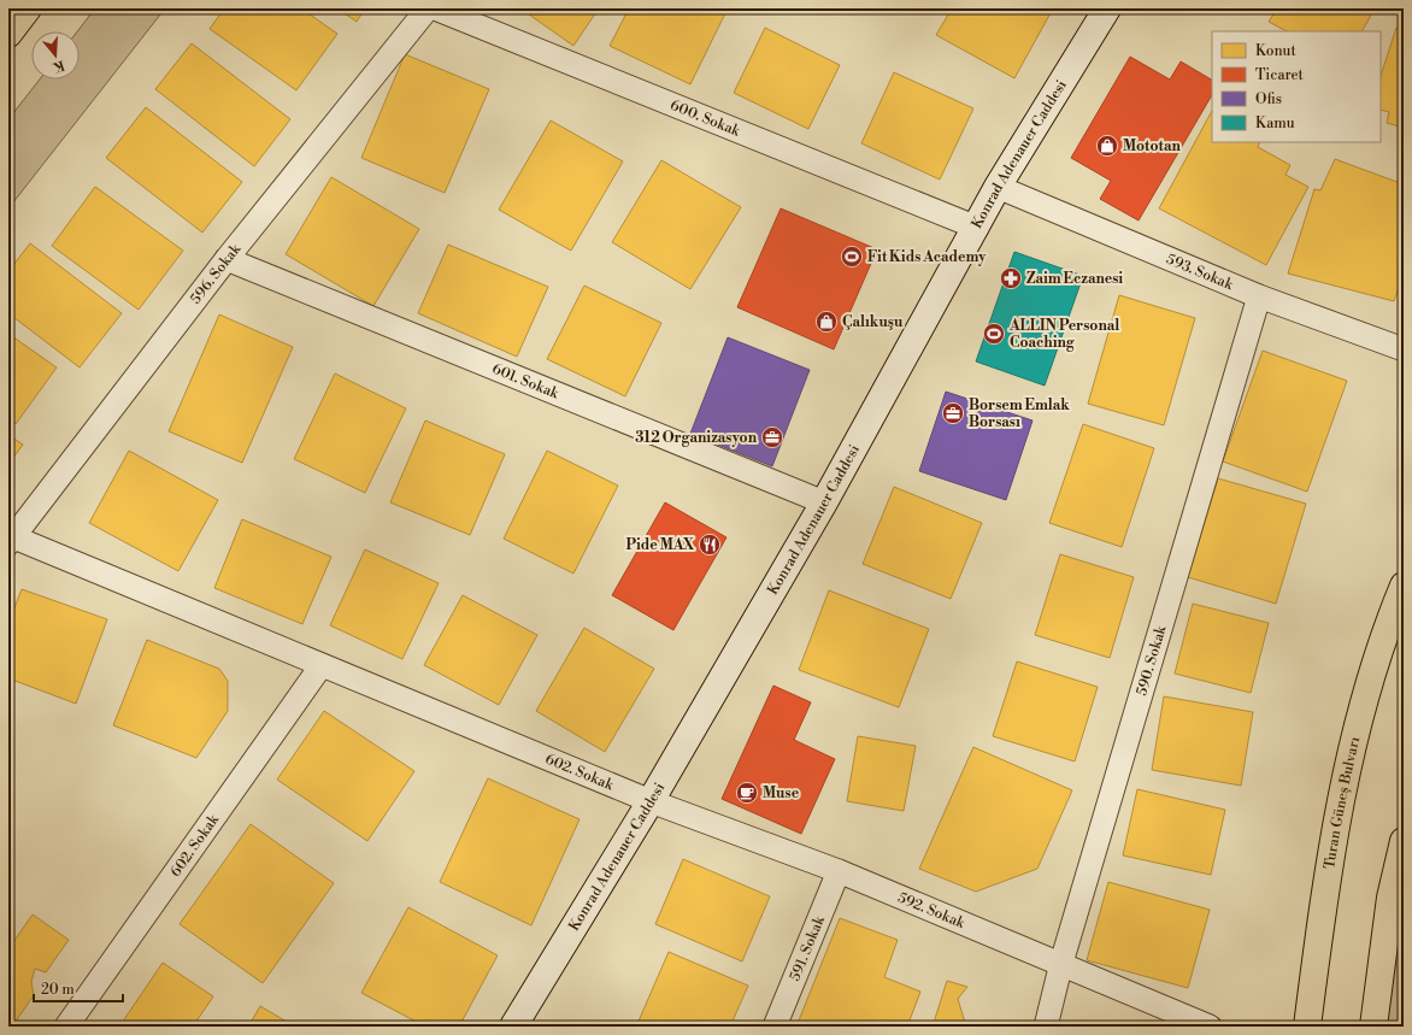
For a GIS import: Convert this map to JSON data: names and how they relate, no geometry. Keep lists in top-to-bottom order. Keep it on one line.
{"streets":{"main road":["Konrad Adenauer Caddesi","Turan Güneş Bulvarı"],"street":["600. Sokak","593. Sokak","596. Sokak","601. Sokak","590. Sokak","602. Sokak","592. Sokak","591. Sokak"]},"crossings":[["600. Sokak","Konrad Adenauer Caddesi"],["Konrad Adenauer Caddesi","593. Sokak"],["Konrad Adenauer Caddesi","601. Sokak"],["Konrad Adenauer Caddesi","602. Sokak"],["Konrad Adenauer Caddesi","592. Sokak"],["593. Sokak","590. Sokak"],["596. Sokak","601. Sokak"],["596. Sokak","602. Sokak"],["590. Sokak","592. Sokak"],["602. Sokak","592. Sokak"],["592. Sokak","591. Sokak"]],"places":{"shop":["Mototan","Çalıkuşu"],"sports":["Fit Kids Academy","ALLIN Personal Coaching"],"pharmacy":["Zaim Eczanesi"],"office":["Borsem Emlak Borsası","312 Organizasyon"],"restaurant":["Pide MAX"],"cafe":["Muse"]},"legend":["Konut","Ticaret","Ofis","Kamu"],"scale_bar":"20 m","north":"bottom"}
